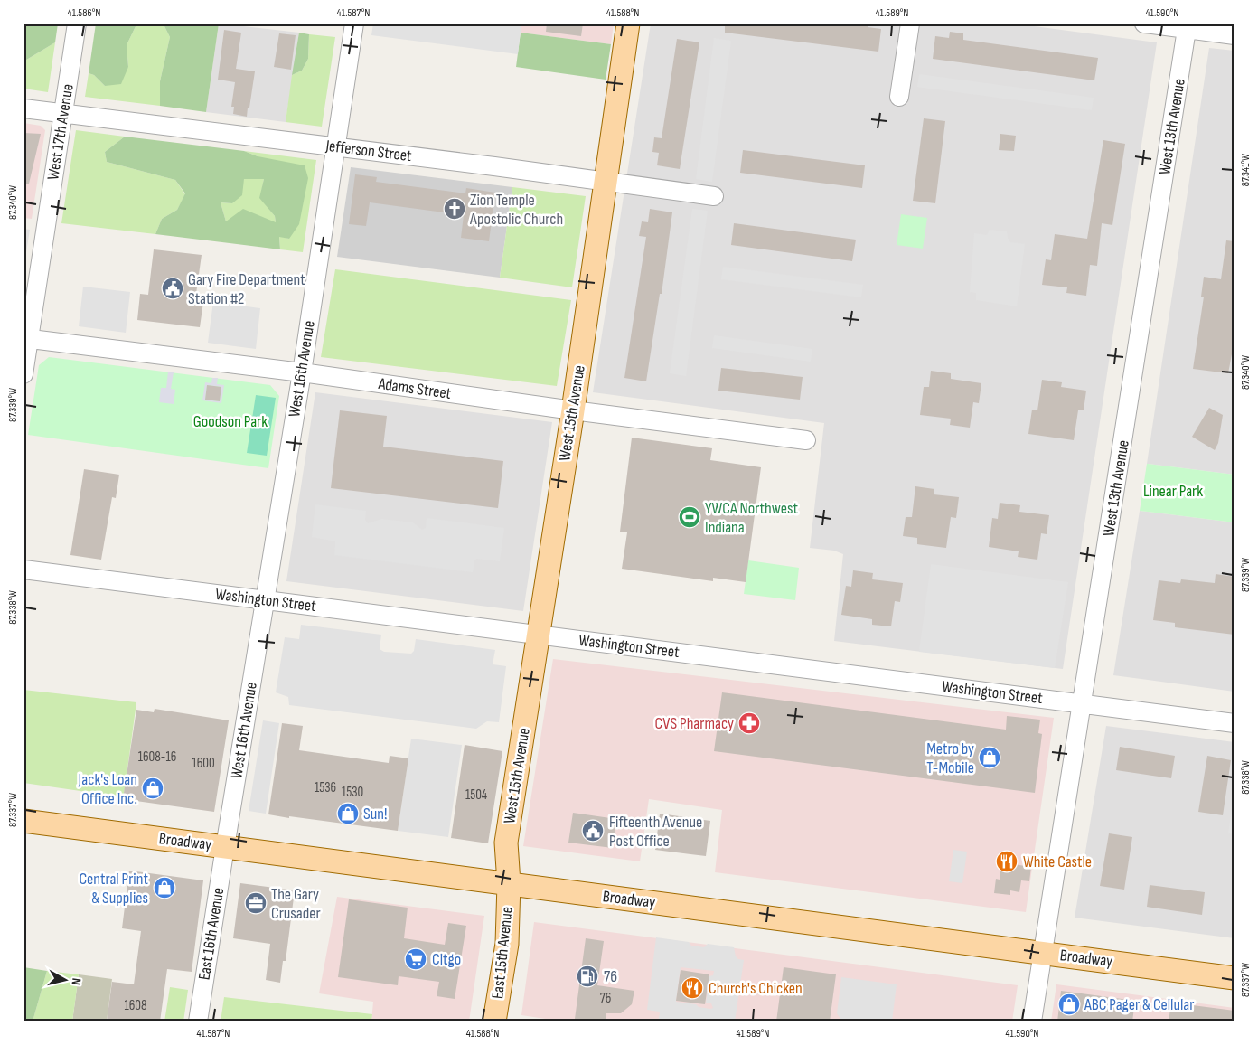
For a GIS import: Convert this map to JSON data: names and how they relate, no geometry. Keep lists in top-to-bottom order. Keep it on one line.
{"streets":{"main road":["West 15th Avenue","Broadway","East 15th Avenue"],"street":["West 13th Avenue","West 17th Avenue","Jefferson Street","West 16th Avenue","Adams Street","Washington Street","East 16th Avenue"]},"crossings":[["West 13th Avenue","Washington Street"],["West 13th Avenue","Broadway"],["West 17th Avenue","Jefferson Street"],["West 17th Avenue","Adams Street"],["Jefferson Street","West 16th Avenue"],["Jefferson Street","West 15th Avenue"],["West 16th Avenue","Adams Street"],["West 16th Avenue","Washington Street"],["West 16th Avenue","Broadway"],["West 16th Avenue","East 16th Avenue"],["Adams Street","West 15th Avenue"],["West 15th Avenue","Washington Street"],["West 15th Avenue","Broadway"],["West 15th Avenue","East 15th Avenue"],["Broadway","East 16th Avenue"],["Broadway","East 15th Avenue"]],"parks":["Goodson Park","Linear Park"],"places":{"church":["Zion Temple Apostolic Church"],"public building":["Gary Fire Department Station #2","Fifteenth Avenue Post Office"],"sports":["YWCA Northwest Indiana"],"pharmacy":["CVS Pharmacy"],"shop":["Metro by T-Mobile","Jack's Loan Office Inc.","Sun!","Central Print & Supplies","ABC Pager & Cellular"],"restaurant":["White Castle","Church's Chicken"],"office":["The Gary Crusader"],"supermarket":["Citgo"],"fuel station":["76"]},"house_numbers":["1608-16","1600","1536","1530","1504","76","1608"],"north":"right","coordinates":["41.586°N","41.587°N","41.588°N","41.589°N","41.590°N","87.341°W","87.340°W","87.339°W","87.338°W","87.337°W"]}
